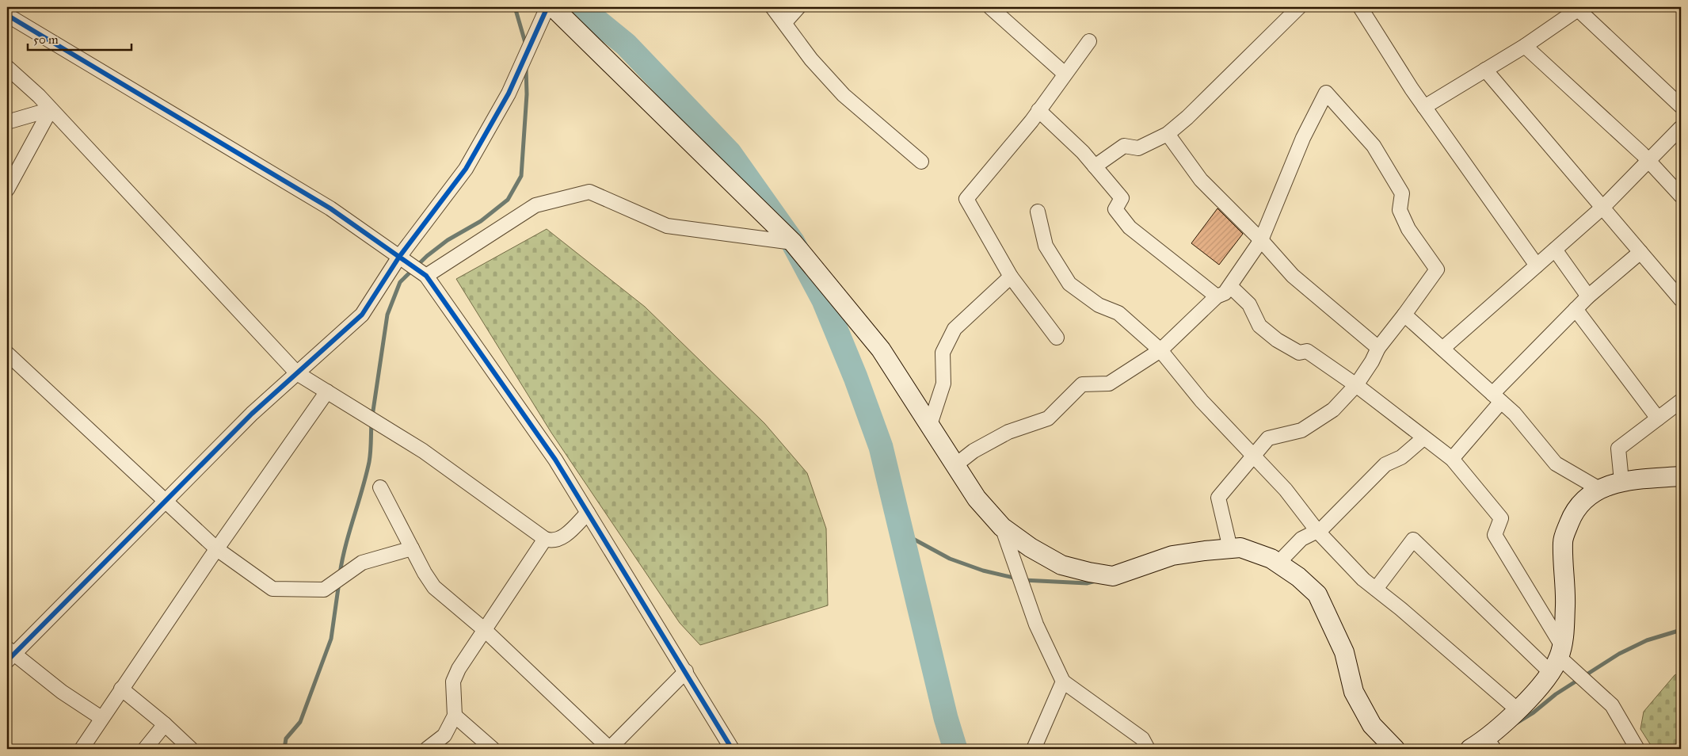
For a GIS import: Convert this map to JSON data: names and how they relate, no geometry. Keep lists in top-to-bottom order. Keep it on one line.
{"scale_bar":"50 m"}
